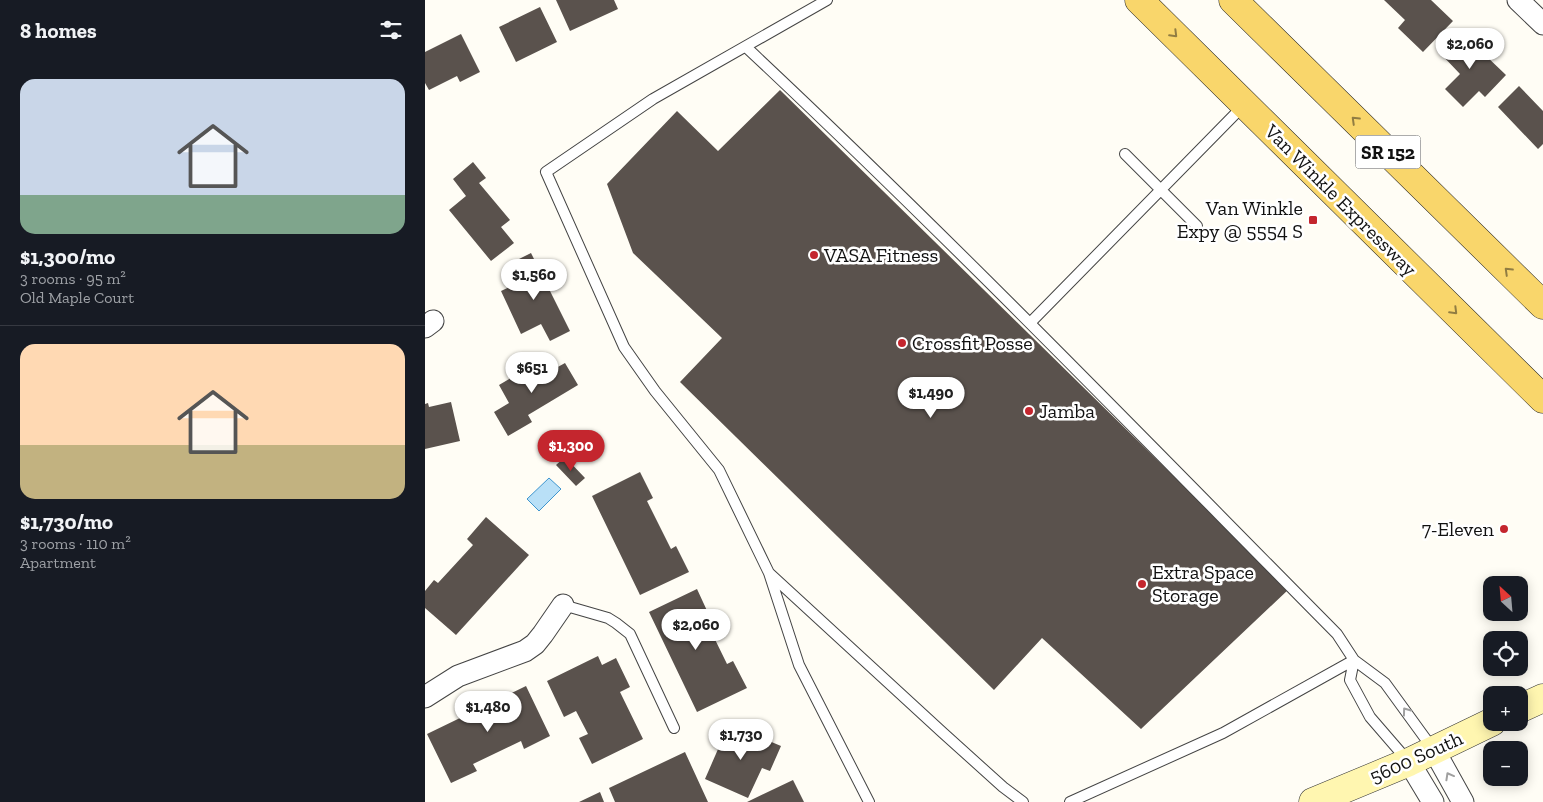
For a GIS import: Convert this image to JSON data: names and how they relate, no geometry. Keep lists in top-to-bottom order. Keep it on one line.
{"streets":{"main road":["SR 152","Van Winkle Expressway","5600 South"]},"places":{"transit":["Van Winkle Expy @ 5554 S"],"other":["VASA Fitness","Crossfit Posse","Jamba","7-Eleven","Extra Space Storage"]},"north":"top left","page":{"heading":"8 homes","price":["$2,060","$1,560","$651","$1,490","$1,300","$2,060","$1,480","$1,730"],"list":[{"name":"$1,300/mo","note":"3 rooms · 95 m² · Old Maple Court"},{"name":"$1,730/mo","note":"3 rooms · 110 m² · Apartment"}],"map_buttons":["+","−"]}}
